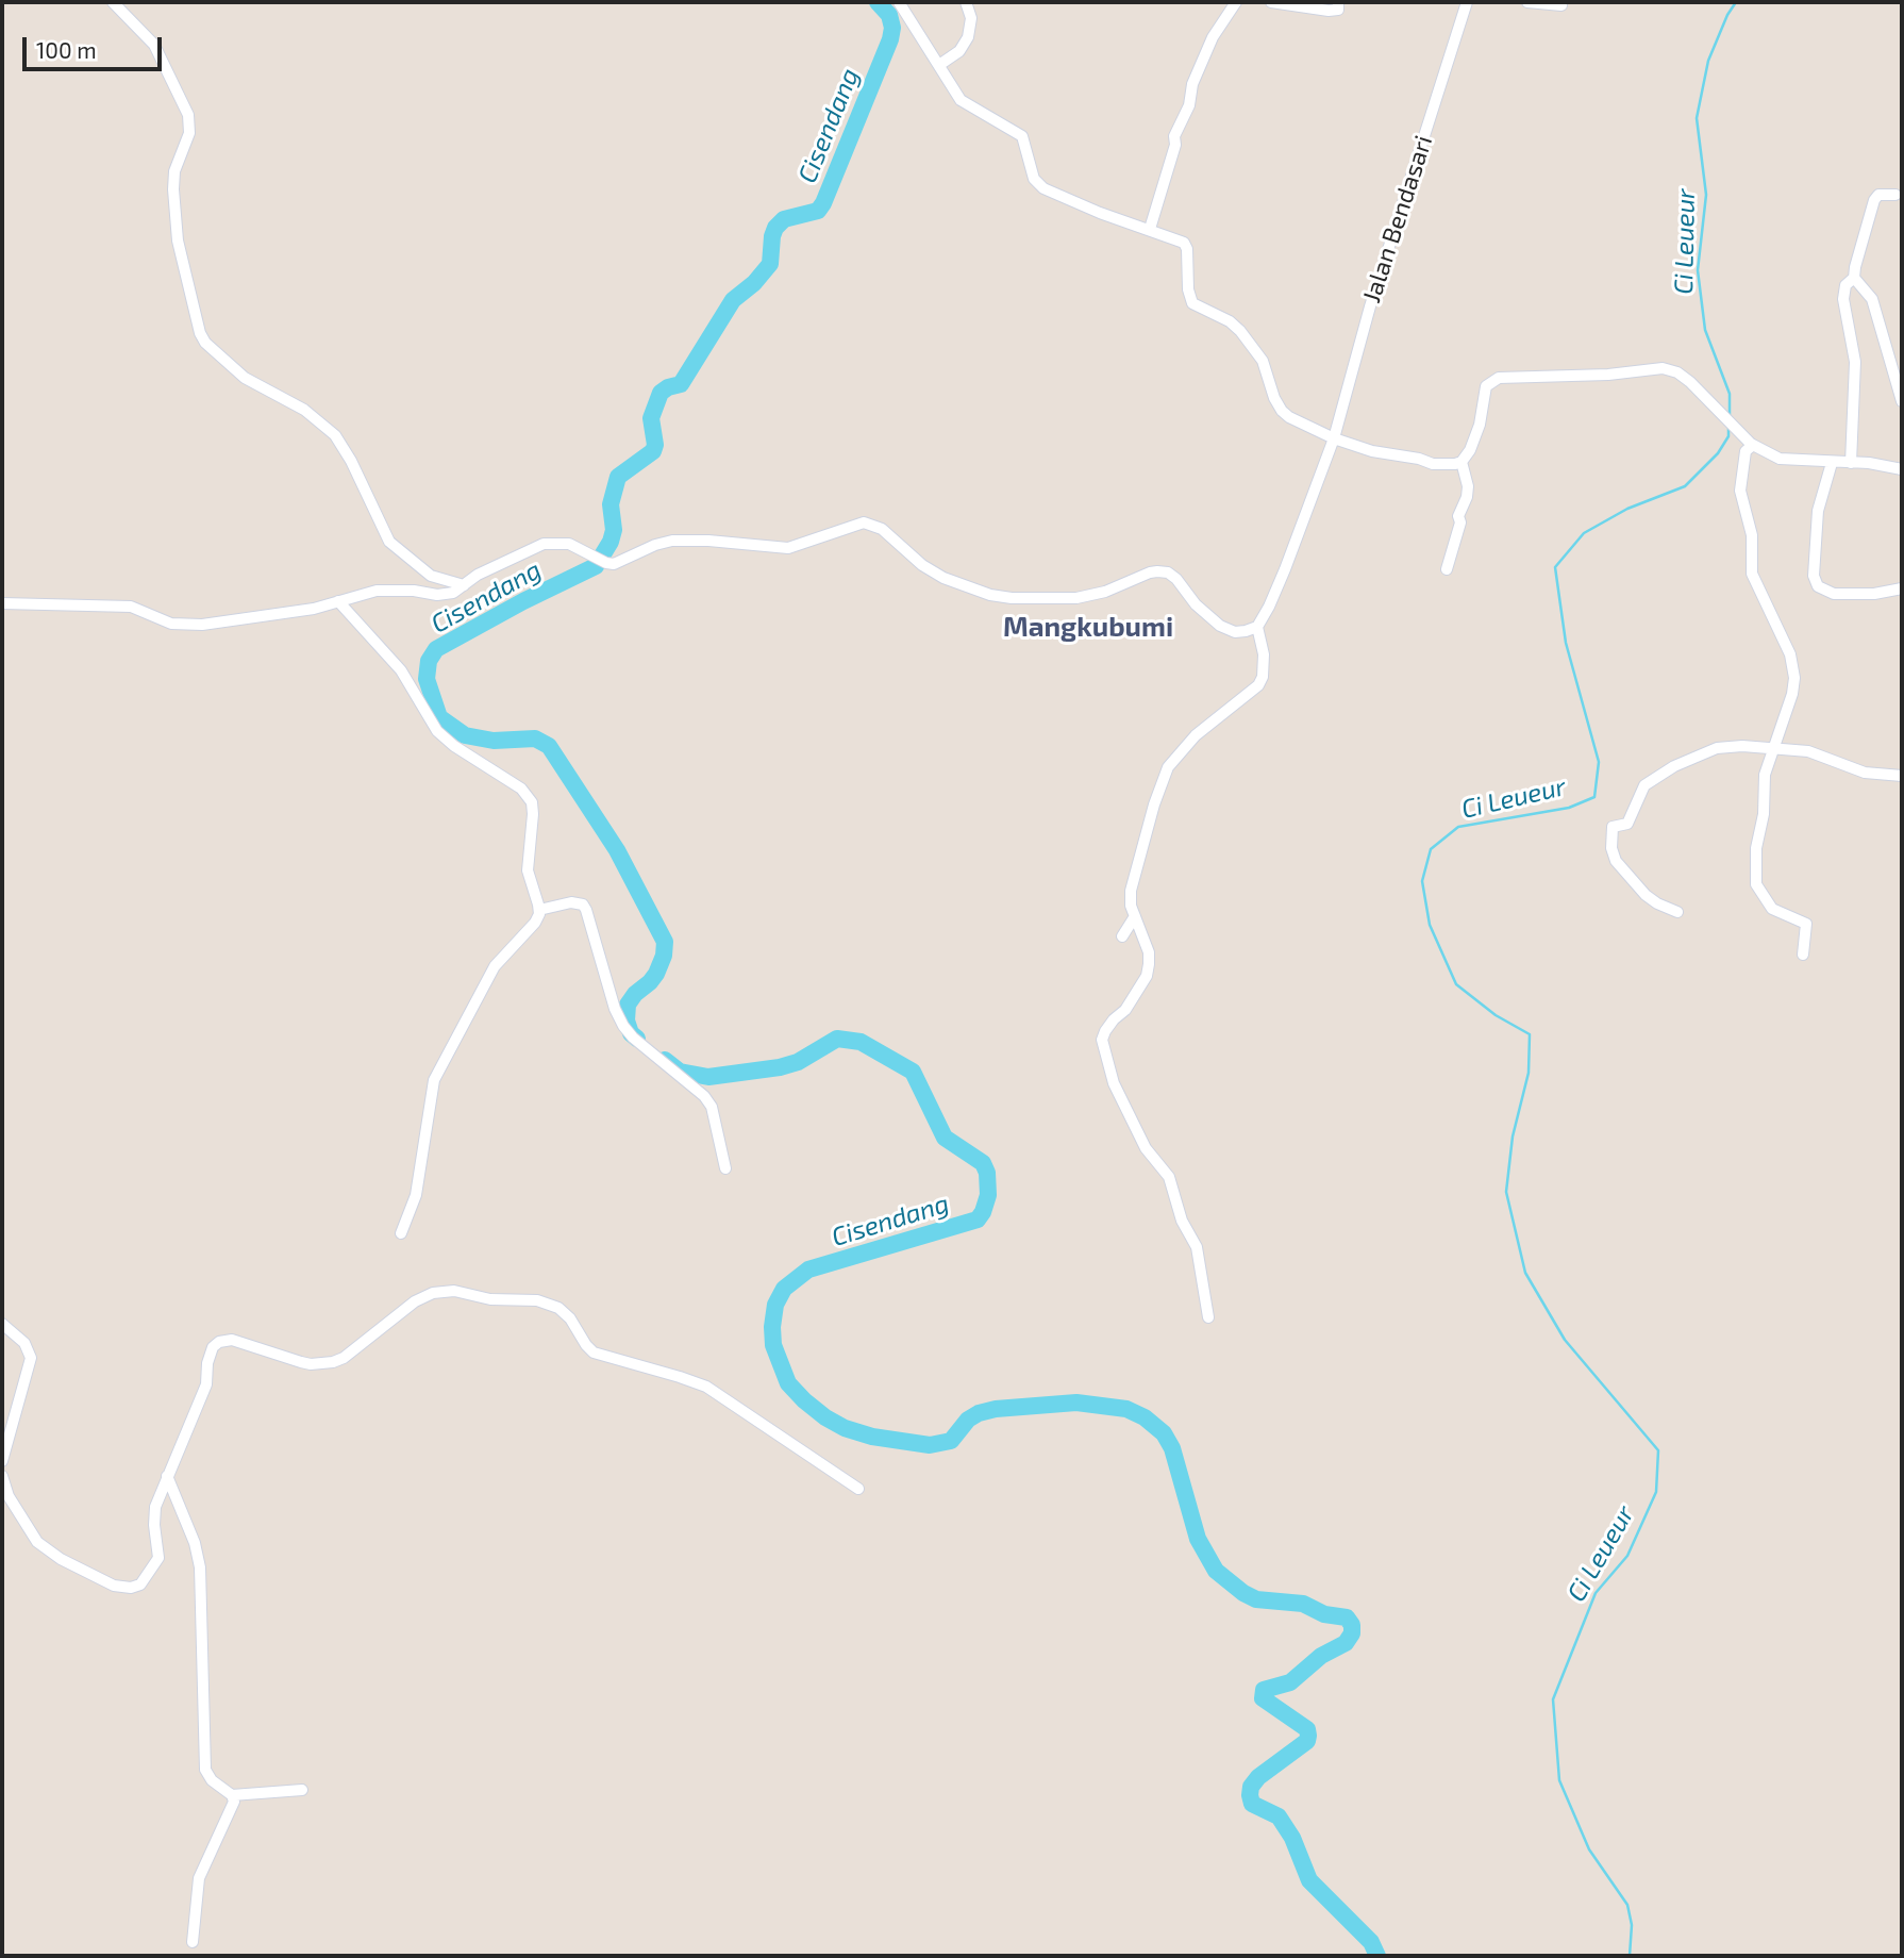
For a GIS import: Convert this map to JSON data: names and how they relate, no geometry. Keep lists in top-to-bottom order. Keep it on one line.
{"streets":{"street":["Jalan Bendasari"]},"districts":["Mangkubumi"],"water":["Cisendang","Ci Leueur"],"scale_bar":"100 m"}
